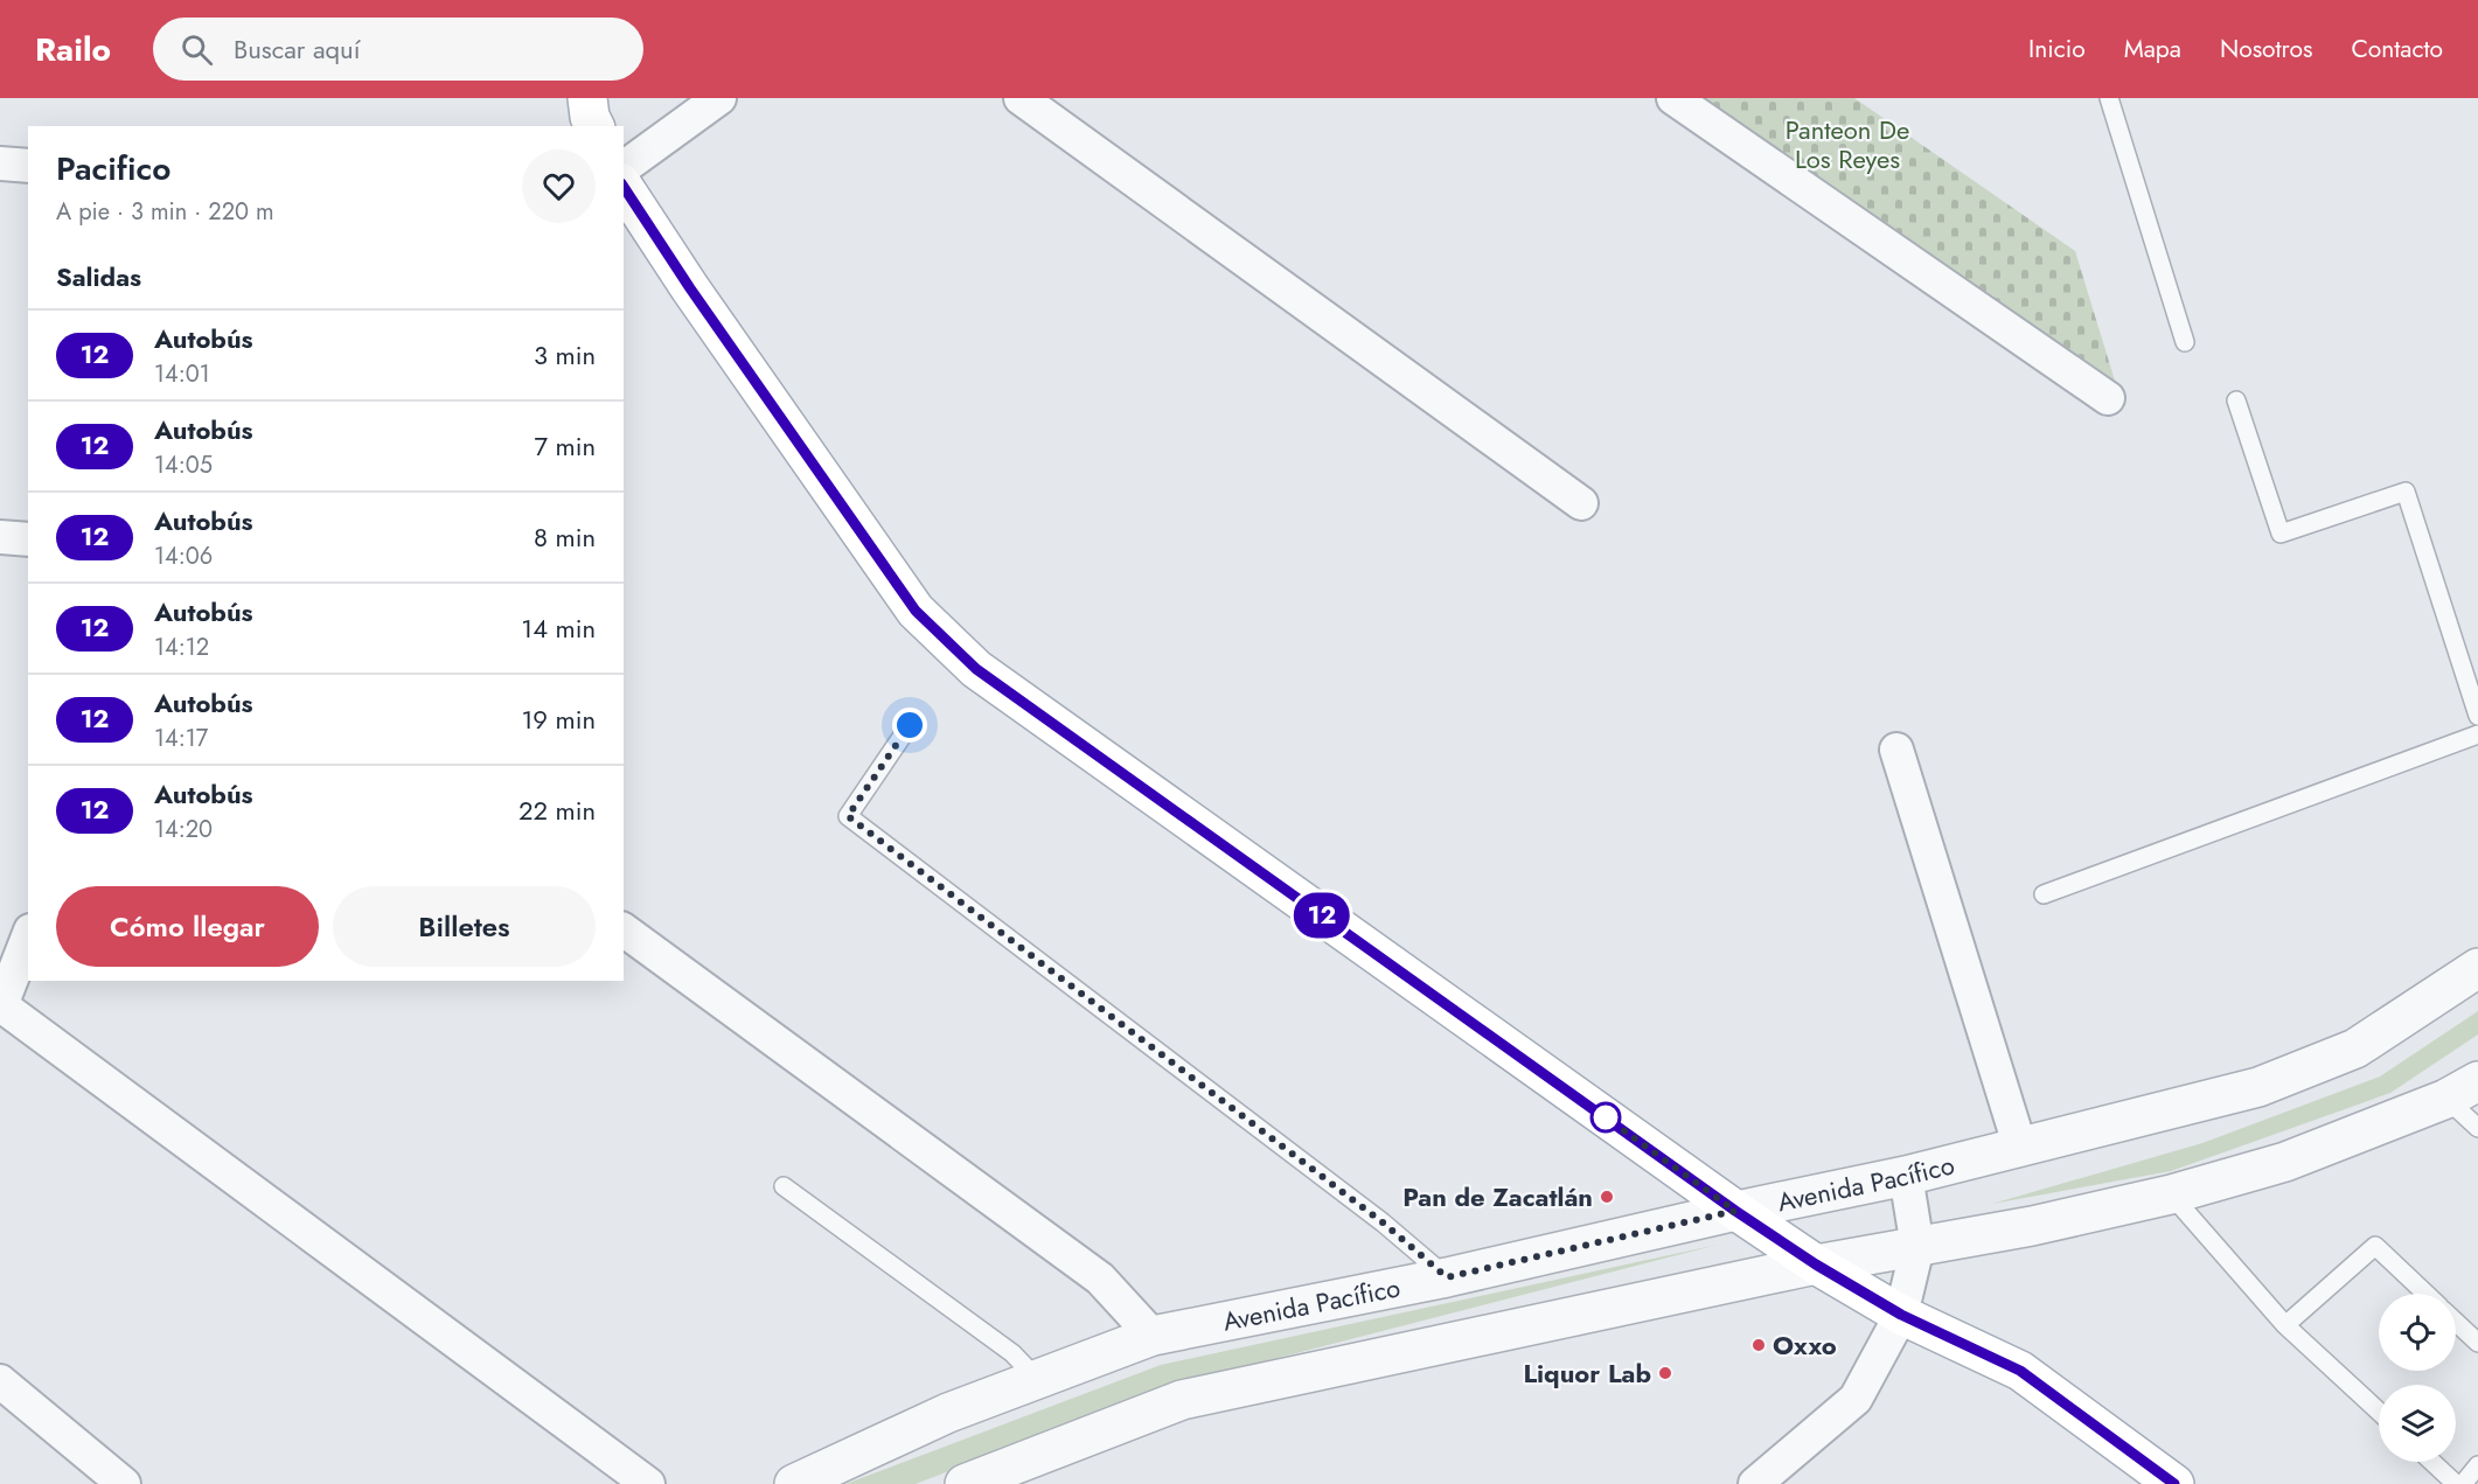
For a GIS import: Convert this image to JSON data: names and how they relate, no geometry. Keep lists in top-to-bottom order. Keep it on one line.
{"streets":{"street":["Avenida Pacífico"]},"parks":["Panteon De Los Reyes"],"places":["Pan de Zacatlán","Oxxo","Liquor Lab"],"lines":["bus line 12"],"page":{"header":"Railo","search":"Buscar aquí","nav":["Inicio","Mapa","Nosotros","Contacto"],"on_map":"12","heading":[["Pacifico","A pie · 3 min · 220 m"],"Salidas"],"list":[{"mark":"12","name":"Autobús","note":"14:01","value":"3 min"},{"mark":"12","name":"Autobús","note":"14:05","value":"7 min"},{"mark":"12","name":"Autobús","note":"14:06","value":"8 min"},{"mark":"12","name":"Autobús","note":"14:12","value":"14 min"},{"mark":"12","name":"Autobús","note":"14:17","value":"19 min"},{"mark":"12","name":"Autobús","note":"14:20","value":"22 min"}],"buttons":["Cómo llegar","Billetes"]}}
